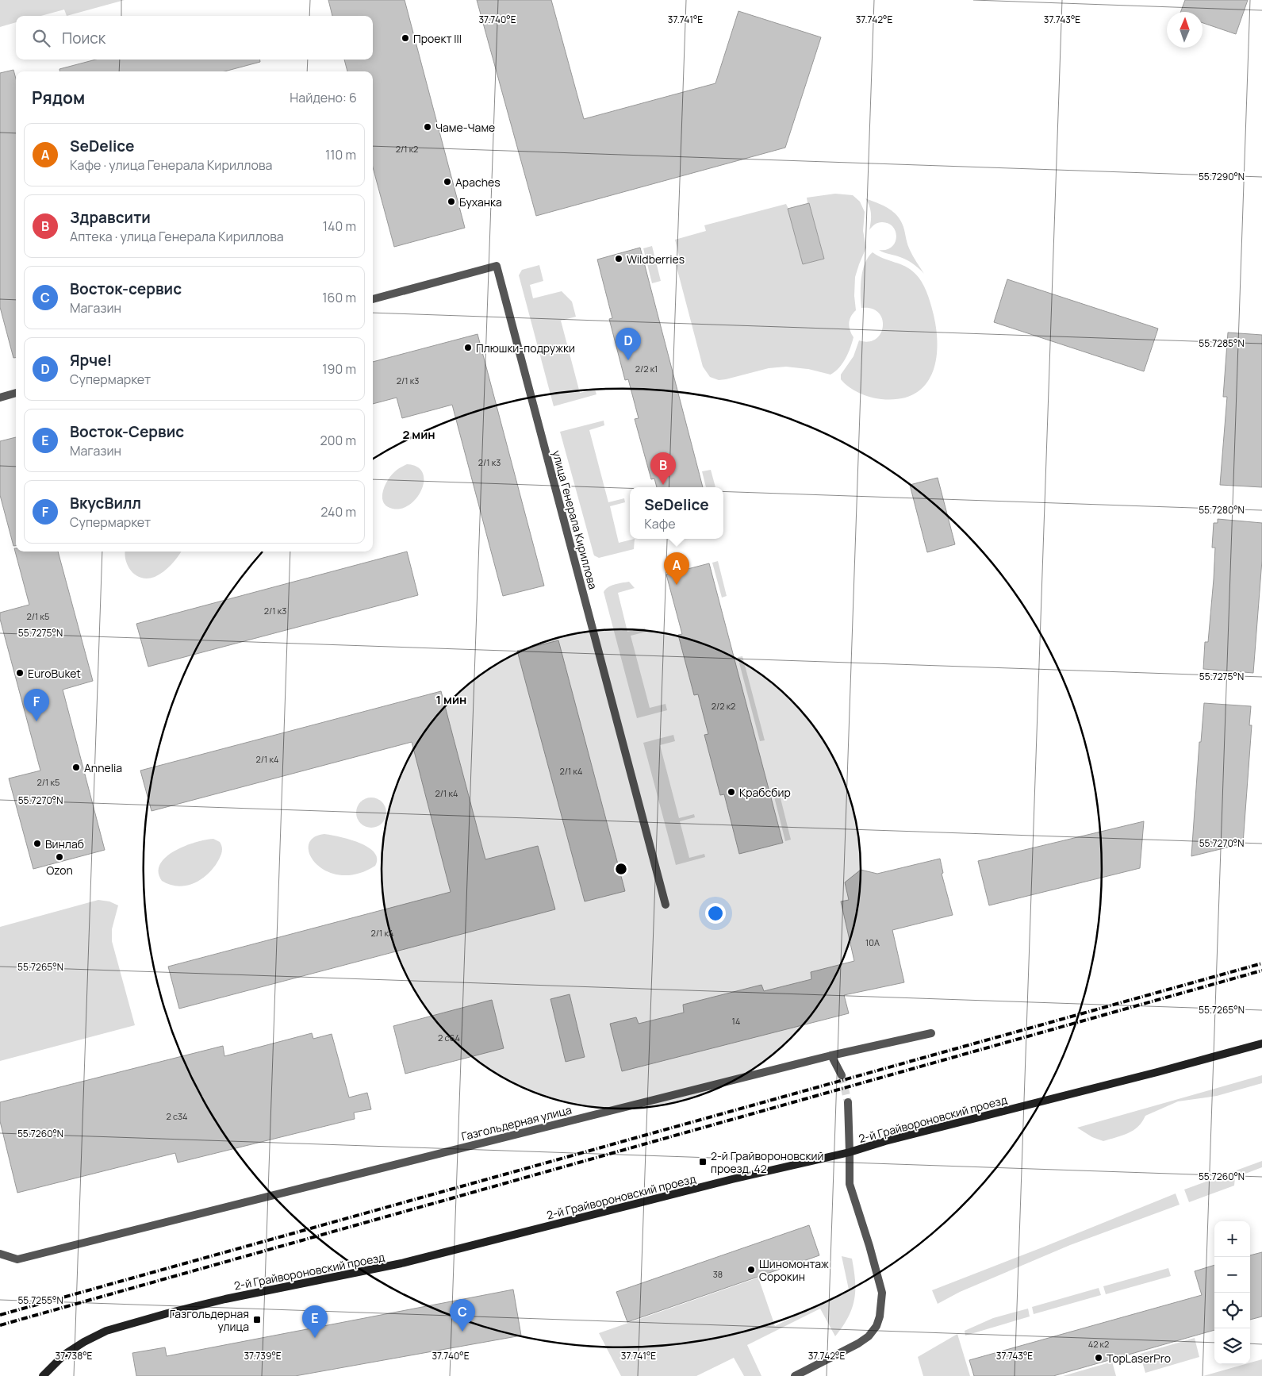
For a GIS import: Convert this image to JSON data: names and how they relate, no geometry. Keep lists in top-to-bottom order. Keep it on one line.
{"streets":{"main road":["2-й Грайвороновский проезд"],"street":["улица Генерала Кириллова","Газгольдерная улица"]},"places":{"other":["Проект III","Чаме-Чаме","Apaches","Буханка","Wildberries","Плюшки-подружки","EuroBuket","Annelia","Крабсбир","Винлаб","Ozon","Шиномонтаж Сорокин","TopLaserPro"],"transit":["2-й Грайвороновский проезд, 42","Газгольдерная улица"]},"house_numbers":["2/1 к2","2/2 к1","2/1 к3","2/1 к3","2/1 к3","2/1 к5","2/2 к2","2/1 к4","2/1 к4","2/1 к5","2/1 к4","2/1 к4","10А","14","2 с64","2 с34","38","42 к2"],"north":"top","page":{"search":"Поиск","heading":["Рядом","Найдено: 6"],"list":[{"mark":"A","name":"SeDelice","note":"Кафе · улица Генерала Кириллова","value":"110 m"},{"mark":"B","name":"Здравсити","note":"Аптека · улица Генерала Кириллова","value":"140 m"},{"mark":"C","name":"Восток-сервис","note":"Магазин","value":"160 m"},{"mark":"D","name":"Ярче!","note":"Супермаркет","value":"190 m"},{"mark":"E","name":"Восток-Сервис","note":"Магазин","value":"200 m"},{"mark":"F","name":"ВкусВилл","note":"Супермаркет","value":"240 m"}],"pins":["D","B","A","F","C","E"],"popup":["SeDelice","Кафе"],"map_buttons":["+","−"]},"coordinates":["37.740°E","37.741°E","37.742°E","37.743°E","55.7290°N","55.7285°N","55.7280°N","55.7275°N","55.7270°N","55.7265°N","55.7260°N","55.7255°N","37.738°E","37.739°E"],"rings":["2 мин","1 мин"]}
